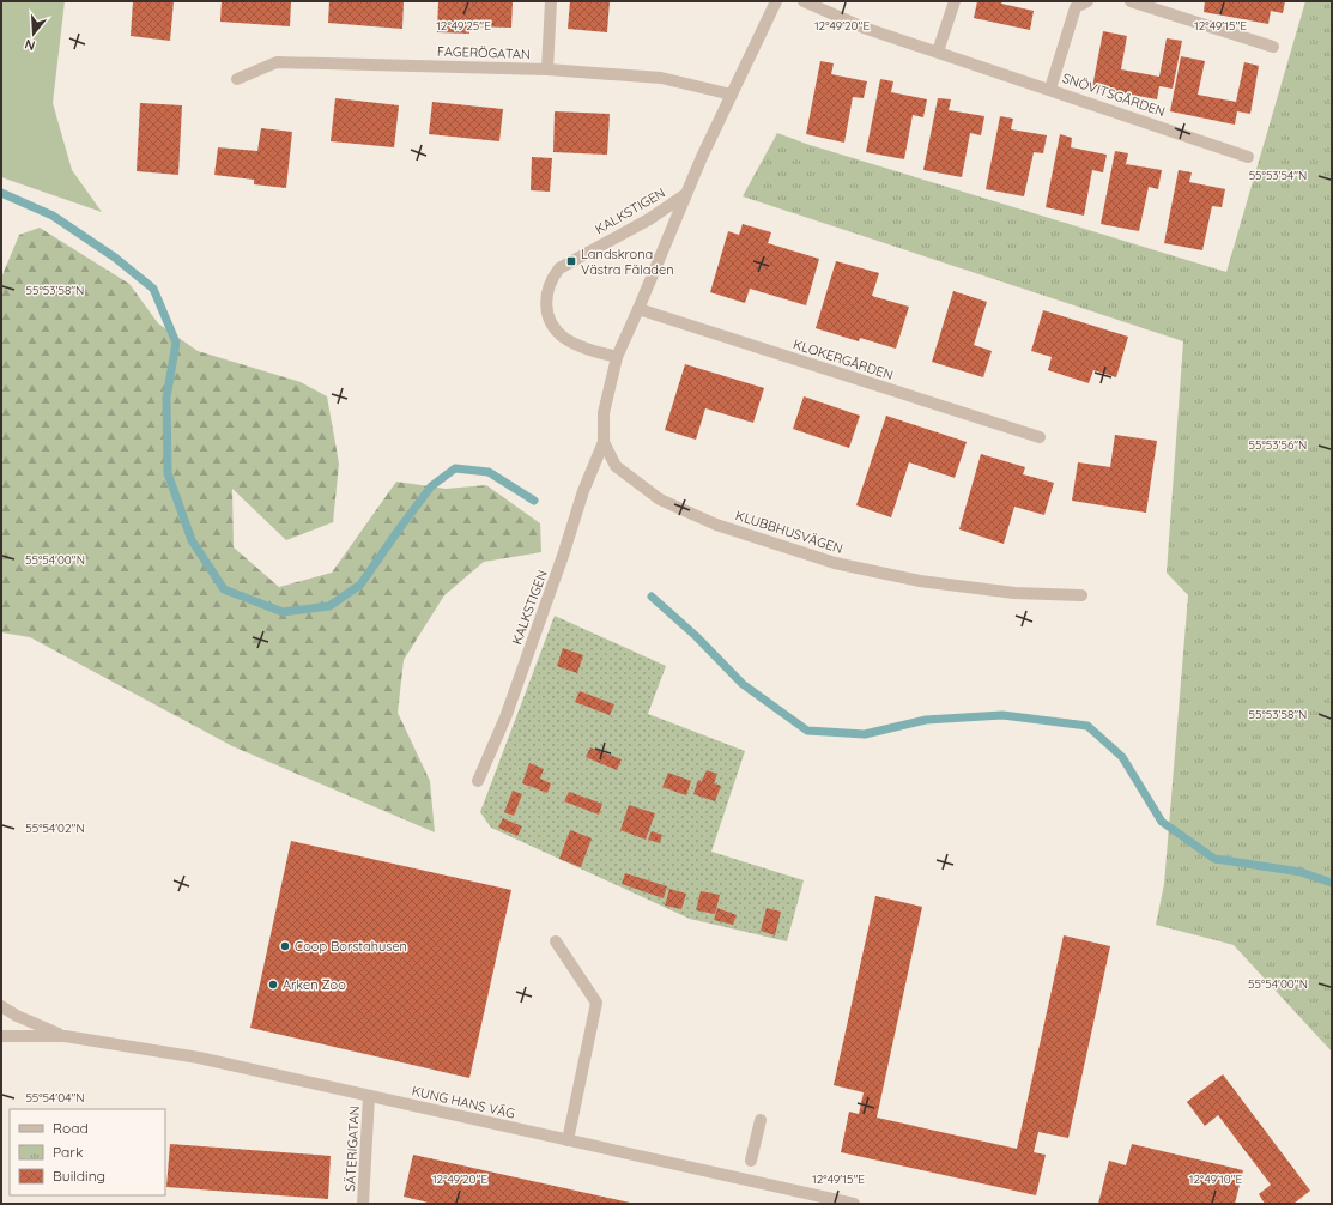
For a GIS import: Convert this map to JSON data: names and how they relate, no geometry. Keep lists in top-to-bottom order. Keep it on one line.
{"streets":{"street":["FAGERÖGATAN","SNÖVITSGÅRDEN","KALKSTIGEN","KLOKERGÅRDEN","KLUBBHUSVÄGEN","KUNG HANS VÄG","SÄTERIGATAN"]},"crossings":[["FAGERÖGATAN","KALKSTIGEN"],["KALKSTIGEN","KLOKERGÅRDEN"],["KALKSTIGEN","KLUBBHUSVÄGEN"],["KUNG HANS VÄG","SÄTERIGATAN"]],"places":{"transit":["Landskrona Västra Fäladen"],"other":["Coop Borstahusen","Arken Zoo"]},"legend":["Road","Park","Building"],"north":"bottom","coordinates":["12°49'25\"E","12°49'20\"E","12°49'15\"E","55°53'54\"N","55°53'58\"N","55°53'56\"N","55°54'00\"N","55°54'02\"N","55°54'04\"N","12°49'10\"E"]}
